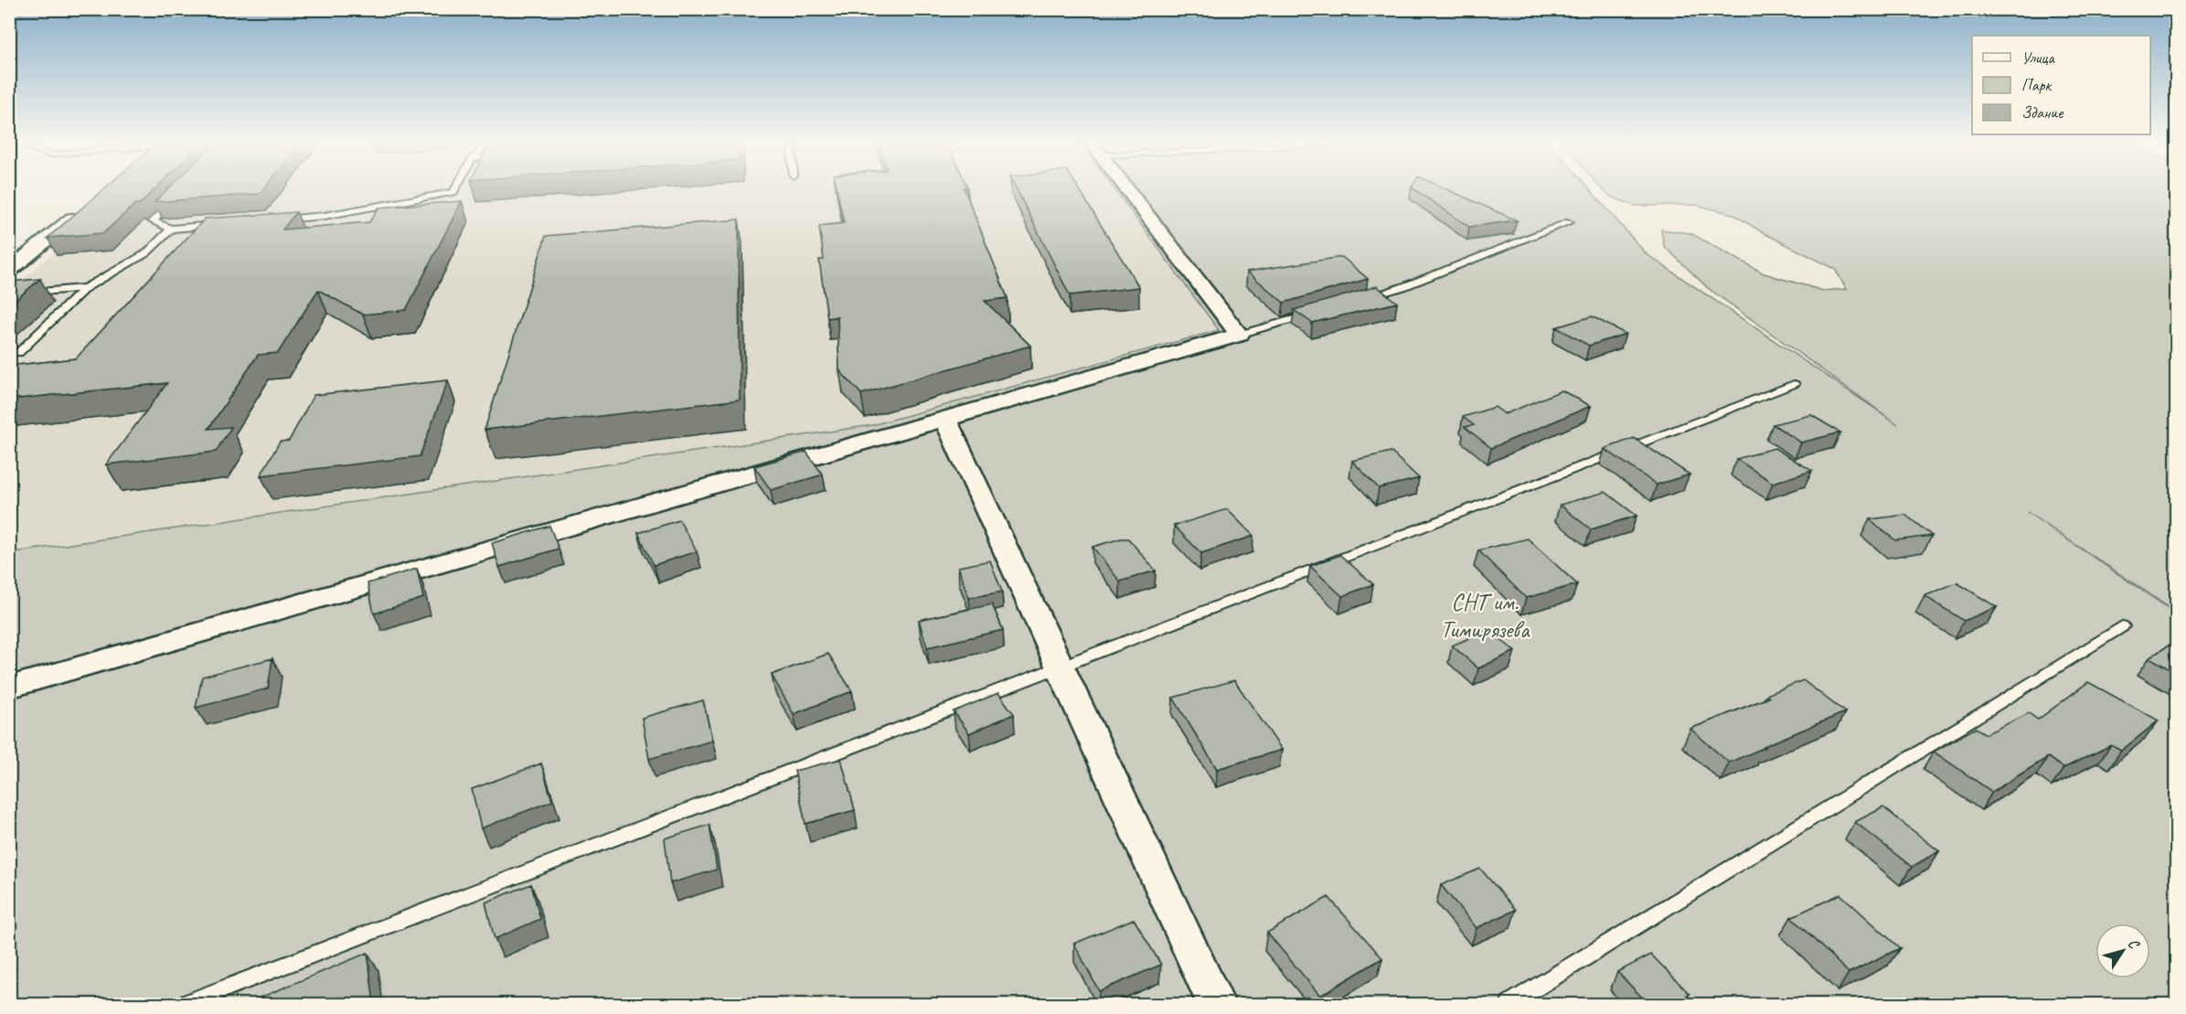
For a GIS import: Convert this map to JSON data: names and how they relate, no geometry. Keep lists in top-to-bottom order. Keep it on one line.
{"parks":["СНТ им. Тимирязева"],"legend":["Улица","Парк","Здание"],"north":"top right"}
